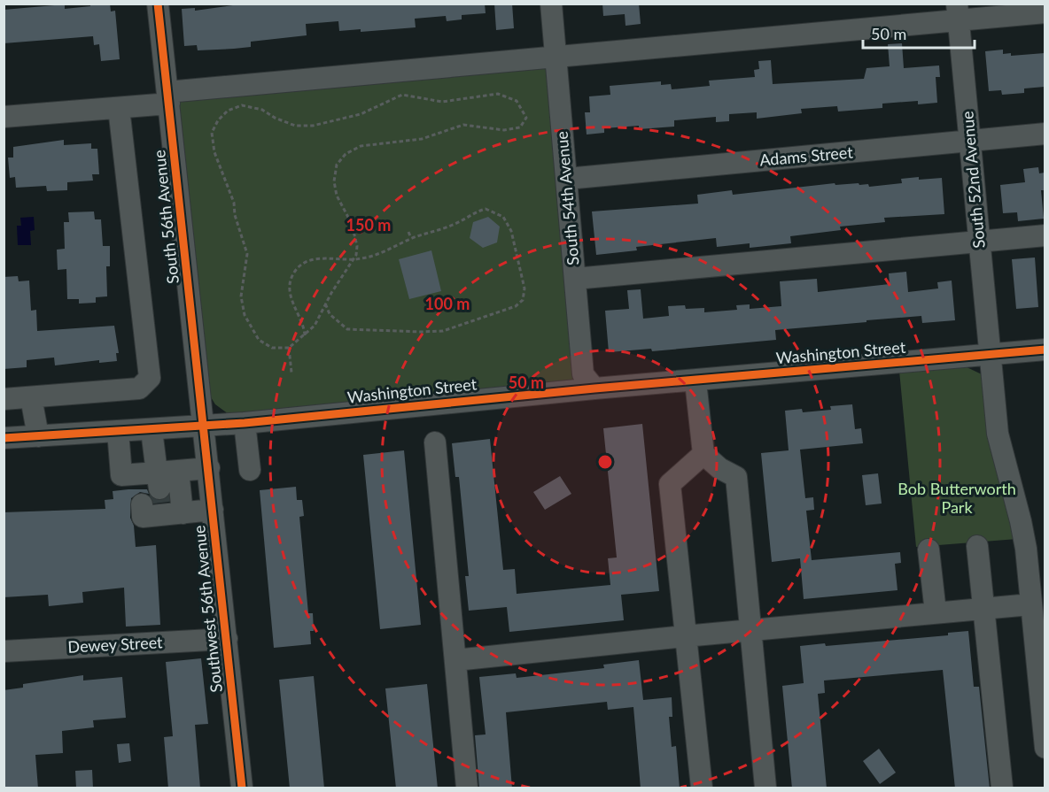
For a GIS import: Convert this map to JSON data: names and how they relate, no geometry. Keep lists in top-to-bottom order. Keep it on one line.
{"streets":{"street":["Adams Street","South 52nd Avenue","South 54th Avenue","South 56th Avenue","Washington Street","Southwest 56th Avenue","Dewey Street"]},"crossings":[["Adams Street","South 52nd Avenue"],["Adams Street","South 54th Avenue"],["South 52nd Avenue","Washington Street"],["South 54th Avenue","Washington Street"],["South 56th Avenue","Washington Street"],["South 56th Avenue","Southwest 56th Avenue"],["Washington Street","Southwest 56th Avenue"],["Southwest 56th Avenue","Dewey Street"]],"parks":["Bob Butterworth Park"],"scale_bar":"50 m","rings":["150 m","100 m","50 m"]}
